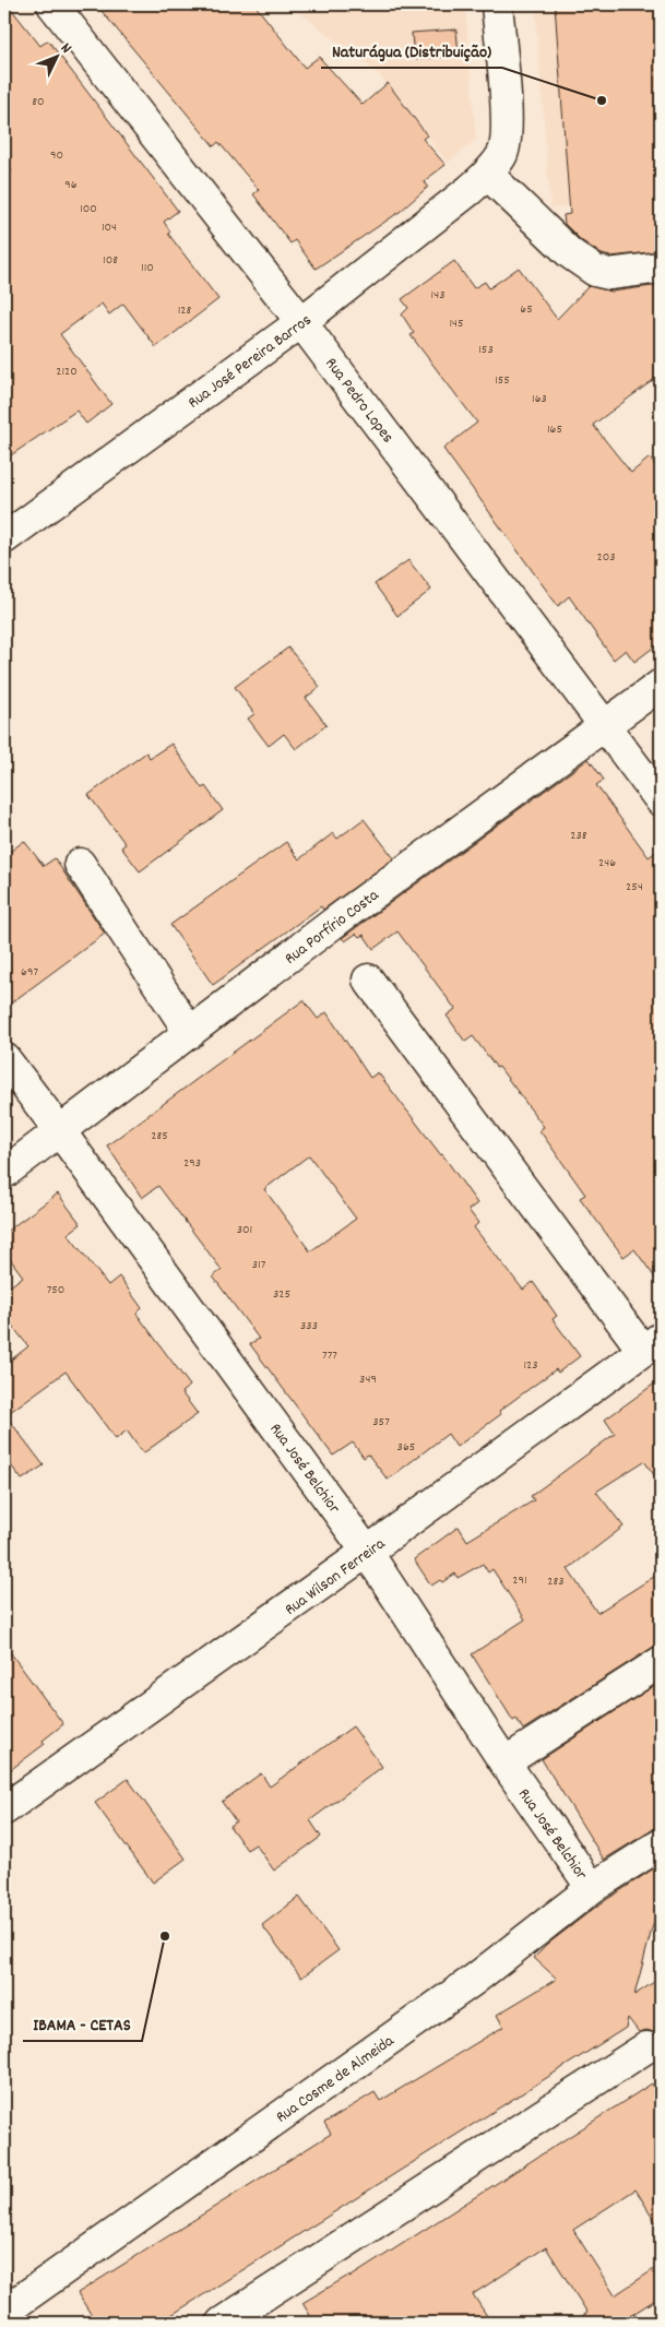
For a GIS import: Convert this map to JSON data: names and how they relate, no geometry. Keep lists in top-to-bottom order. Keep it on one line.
{"streets":{"street":["Rua José Pereira Barros","Rua Pedro Lopes","Rua Porfírio Costa","Rua José Belchior","Rua Wilson Ferreira","Rua Cosme de Almeida"]},"crossings":[["Rua José Pereira Barros","Rua Pedro Lopes"],["Rua Pedro Lopes","Rua Porfírio Costa"],["Rua Porfírio Costa","Rua José Belchior"],["Rua José Belchior","Rua Wilson Ferreira"],["Rua José Belchior","Rua Cosme de Almeida"]],"places":["Naturágua (Distribuição)","IBAMA - CETAS"],"house_numbers":["80","90","96","100","104","108","110","143","65","128","145","153","2120","155","163","165","203","238","246","254","697","285","293","301","317","750","325","333","777","123","349","357","365","291","283"],"north":"top right"}
